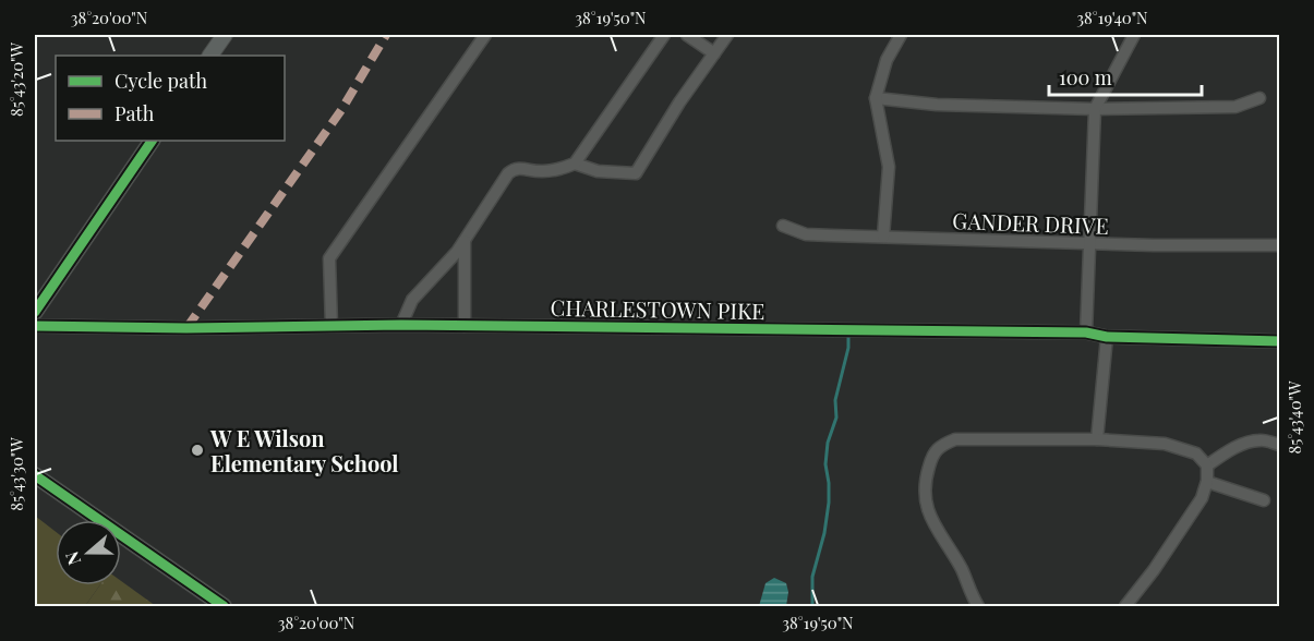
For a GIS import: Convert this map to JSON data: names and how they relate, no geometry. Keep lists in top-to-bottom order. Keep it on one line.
{"streets":{"street":["GANDER DRIVE","CHARLESTOWN PIKE"]},"places":["W E Wilson Elementary School"],"legend":["Cycle path","Path"],"scale_bar":"100 m","north":"left","coordinates":["38°20'00\"N","38°19'50\"N","38°19'40\"N","85°43'20\"W","85°43'40\"W","85°43'30\"W"]}
